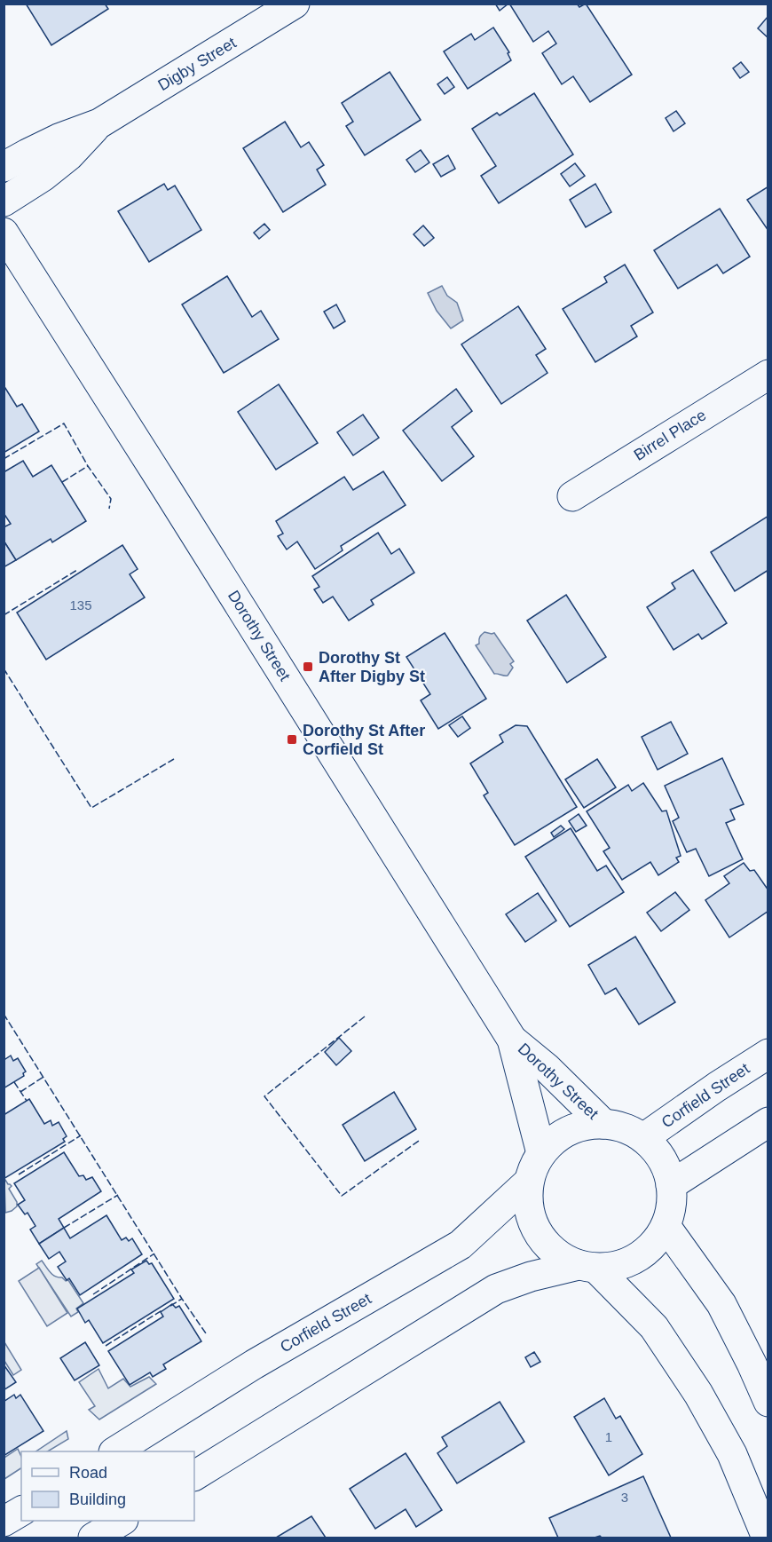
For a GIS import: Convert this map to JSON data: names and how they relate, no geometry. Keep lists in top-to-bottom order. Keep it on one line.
{"streets":{"main road":["Digby Street","Birrel Place","Dorothy Street","Corfield Street"]},"crossings":[["Dorothy Street","Corfield Street"]],"places":{"transit":["Dorothy St After Digby St","Dorothy St After Corfield St"]},"house_numbers":["135","1","3"],"legend":["Road","Building"]}
